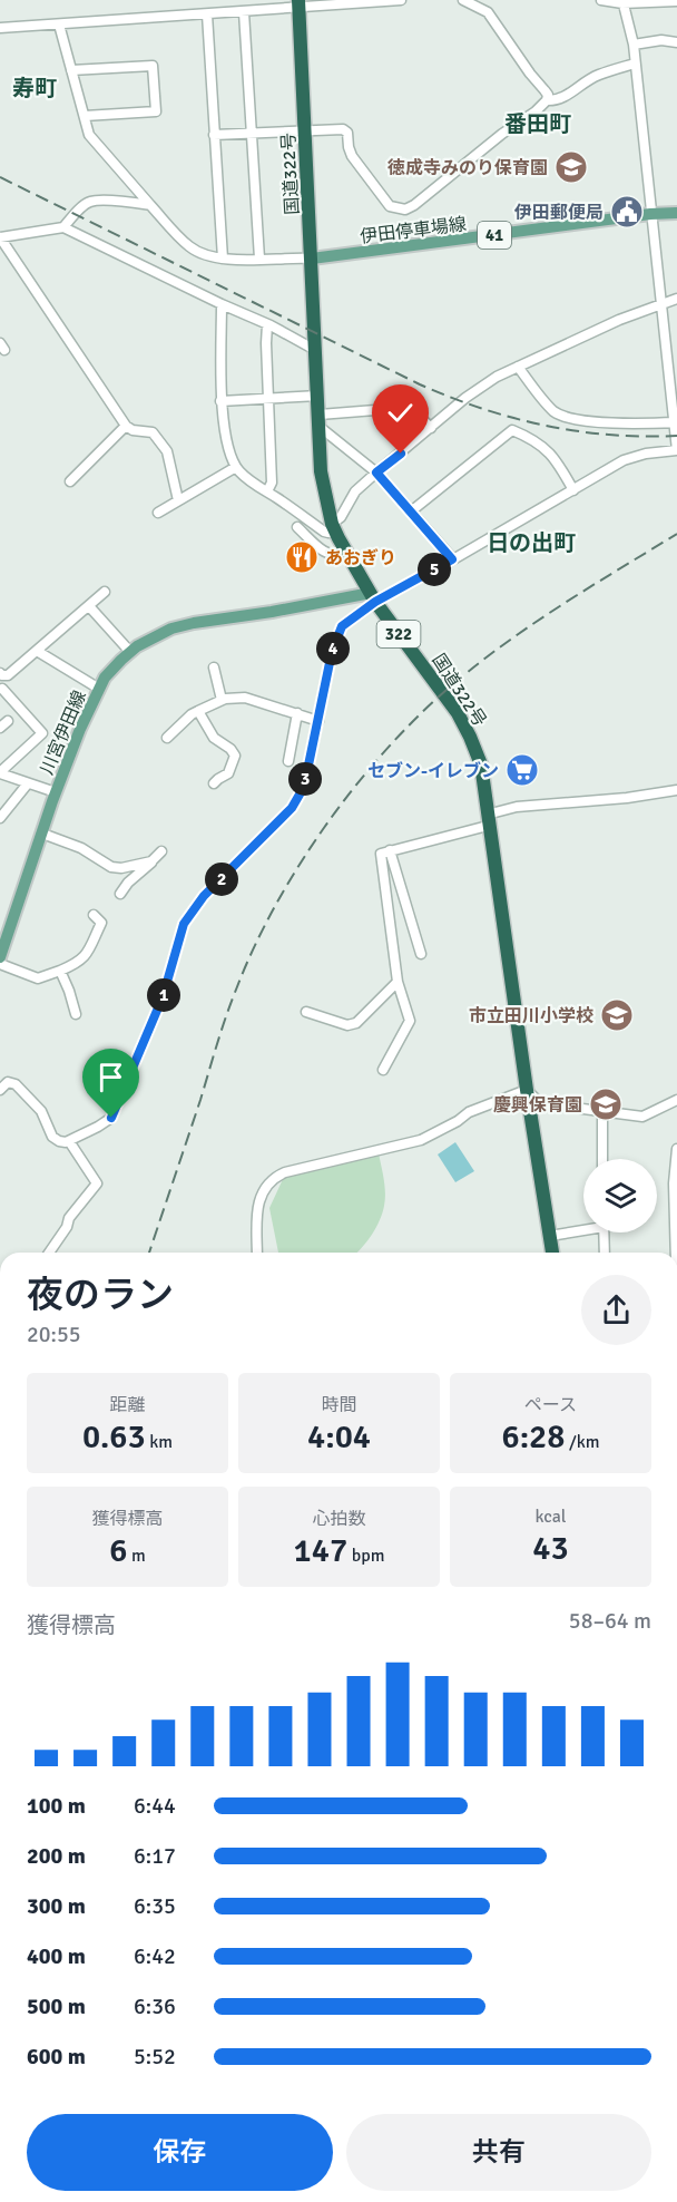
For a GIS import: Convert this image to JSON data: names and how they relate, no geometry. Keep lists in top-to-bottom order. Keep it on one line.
{"streets":{"highway":["国道322号","322"],"main road":["伊田停車場線","41","川宮伊田線"]},"crossings":[["国道322号","伊田停車場線"],["国道322号","川宮伊田線"]],"districts":["寿町","番田町","日の出町"],"places":{"school or university":["徳成寺みのり保育園","市立田川小学校","慶興保育園"],"public building":["伊田郵便局"],"restaurant":["あおぎり"],"supermarket":["セブン-イレブン"]},"page":{"pins":["5","4","3","2","1"],"heading":["夜のラン","20:55"],"stats":[["距離","0.63 km"],["時間","4:04"],["ペース","6:28 /km"],["獲得標高","6 m"],["心拍数","147 bpm"],["kcal","43"]],"chart":["獲得標高","58–64 m"],"list":[{"name":"100 m","note":"6:44"},{"name":"200 m","note":"6:17"},{"name":"300 m","note":"6:35"},{"name":"400 m","note":"6:42"},{"name":"500 m","note":"6:36"},{"name":"600 m","note":"5:52"}],"buttons":["保存","共有"]}}
